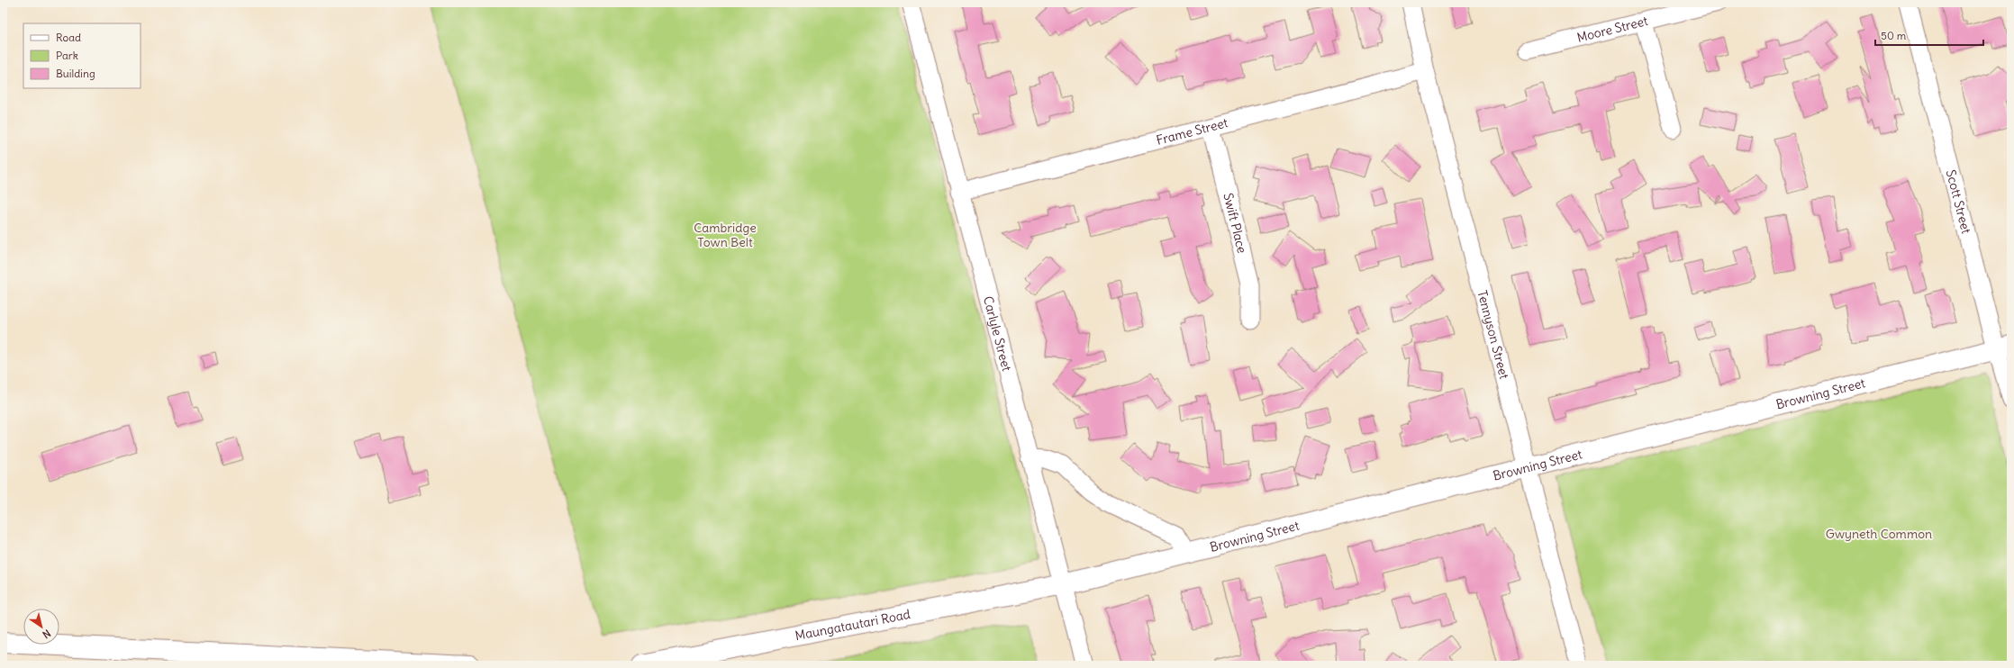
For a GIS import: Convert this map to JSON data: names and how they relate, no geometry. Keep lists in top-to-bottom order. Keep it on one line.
{"streets":{"street":["Moore Street","Frame Street","Scott Street","Swift Place","Carlyle Street","Tennyson Street","Browning Street","Maungatautari Road"]},"crossings":[["Frame Street","Swift Place"],["Frame Street","Carlyle Street"],["Frame Street","Tennyson Street"],["Scott Street","Browning Street"],["Carlyle Street","Browning Street"],["Carlyle Street","Maungatautari Road"],["Tennyson Street","Browning Street"],["Browning Street","Maungatautari Road"]],"parks":["Cambridge Town Belt","Gwyneth Common"],"legend":["Road","Park","Building"],"scale_bar":"50 m","north":"bottom right"}
